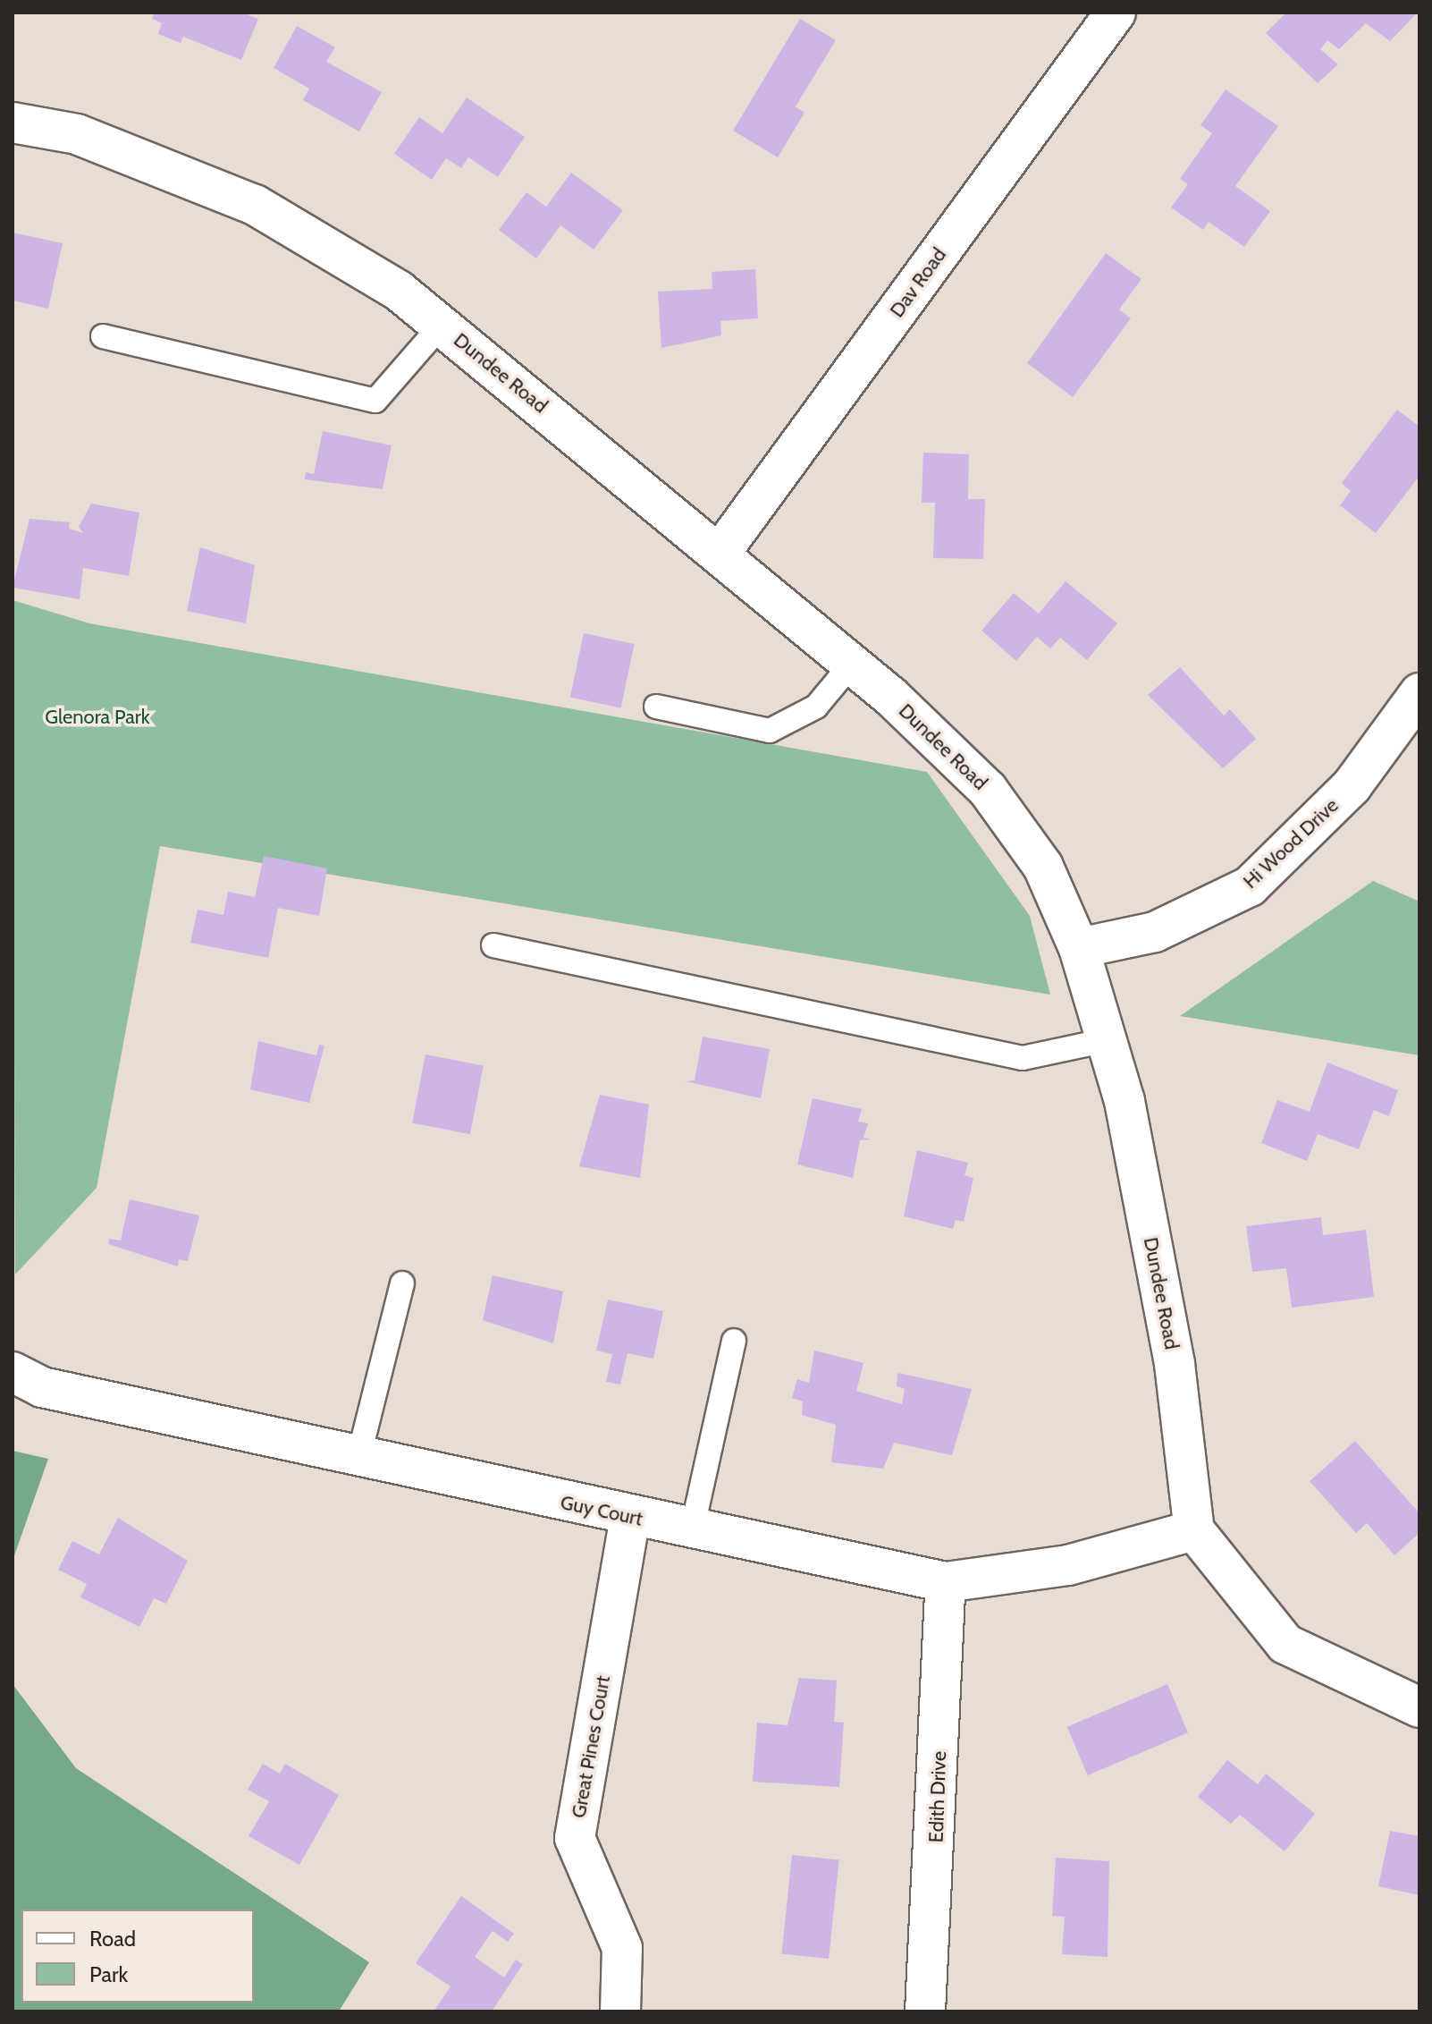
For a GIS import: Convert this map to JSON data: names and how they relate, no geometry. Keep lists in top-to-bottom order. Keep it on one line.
{"streets":{"street":["Dav Road","Dundee Road","Hi Wood Drive","Guy Court","Great Pines Court","Edith Drive"]},"crossings":[["Dav Road","Dundee Road"],["Dundee Road","Hi Wood Drive"],["Dundee Road","Guy Court"],["Guy Court","Great Pines Court"],["Guy Court","Edith Drive"]],"parks":["Glenora Park"],"legend":["Road","Park"]}
